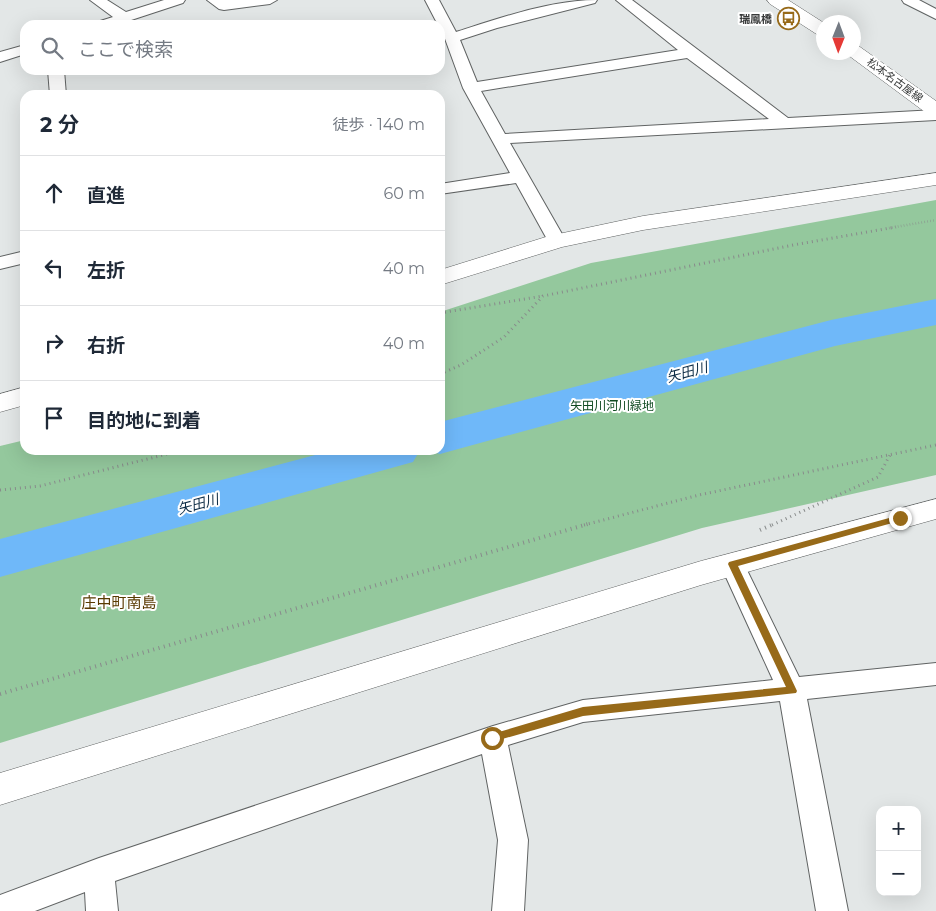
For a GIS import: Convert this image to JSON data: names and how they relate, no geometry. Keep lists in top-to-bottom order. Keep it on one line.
{"streets":{"street":["松本名古屋線"]},"districts":["庄中町南島"],"water":["矢田川"],"parks":["矢田川河川緑地"],"places":{"bus stop":["瑞鳳橋"]},"north":"bottom","page":{"search":"ここで検索","heading":["2 分","徒歩 · 140 m"],"list":[["直進","60 m"],["左折","40 m"],["右折","40 m"],"目的地に到着"],"map_buttons":["+","−"]}}
